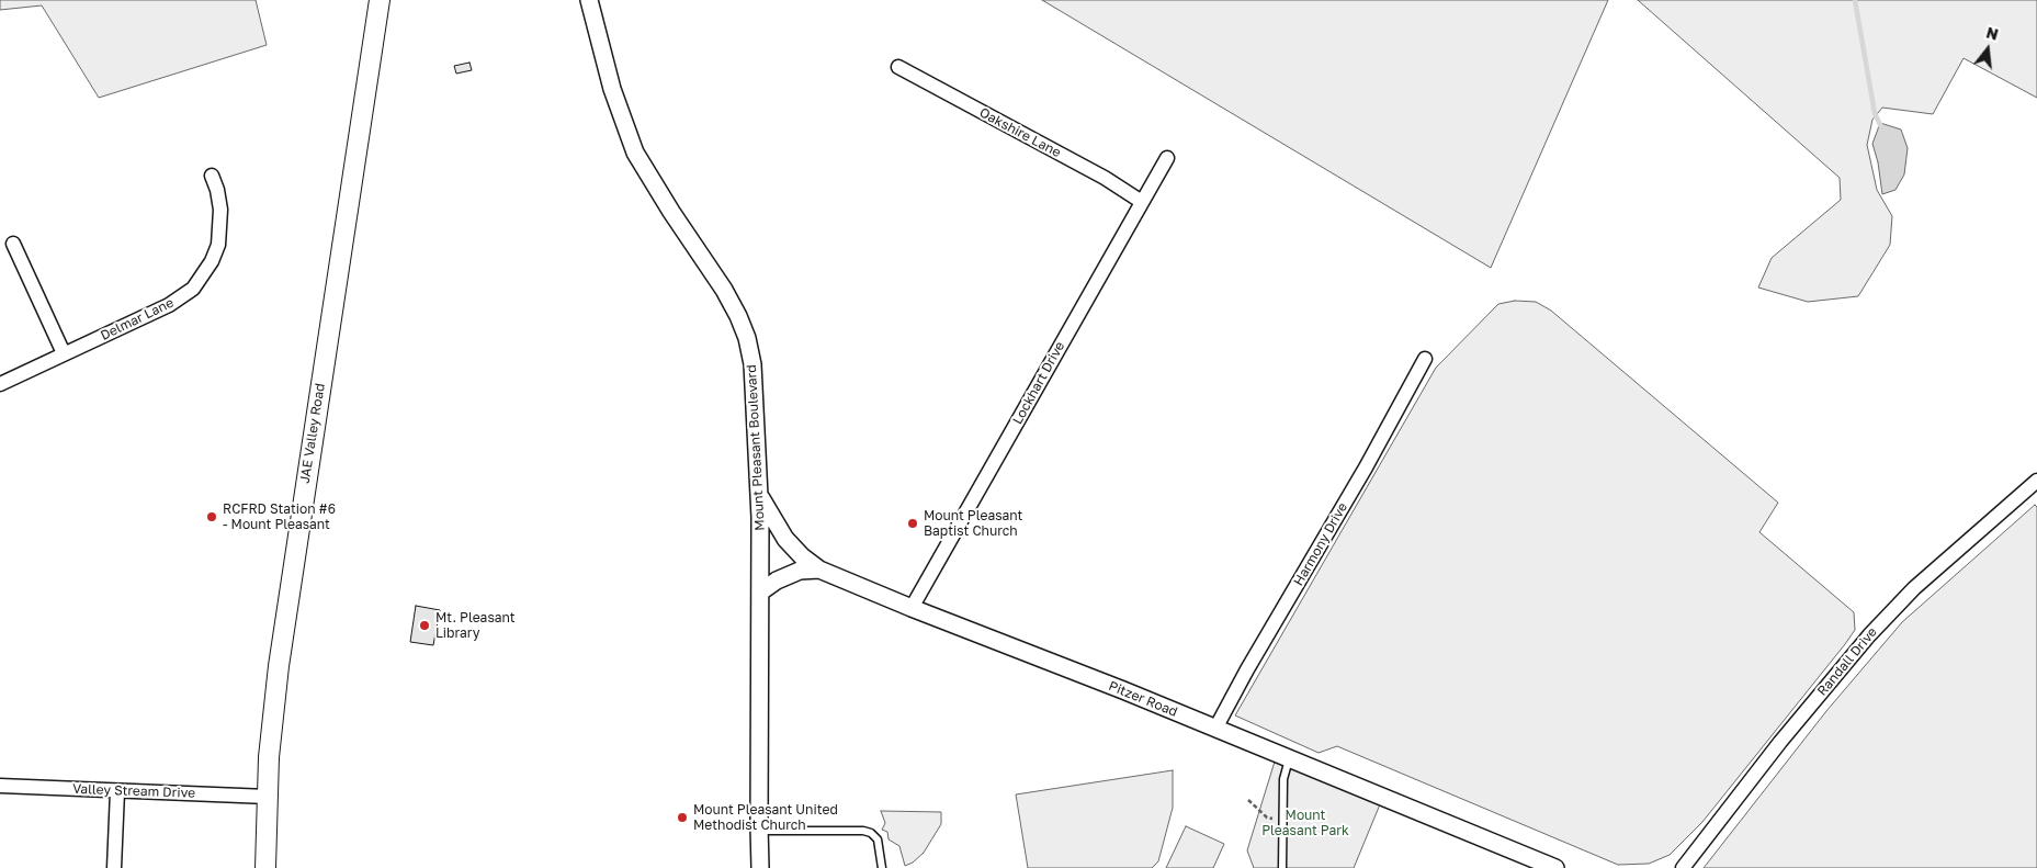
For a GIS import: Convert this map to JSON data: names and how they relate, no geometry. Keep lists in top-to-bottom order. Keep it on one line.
{"streets":{"main road":["JAE Valley Road"],"street":["Oakshire Lane","Delmar Lane","Lockhart Drive","Mount Pleasant Boulevard","Harmony Drive","Randall Drive","Pitzer Road","Valley Stream Drive"]},"crossings":[["Oakshire Lane","Lockhart Drive"],["Lockhart Drive","Pitzer Road"],["JAE Valley Road","Valley Stream Drive"],["Mount Pleasant Boulevard","Pitzer Road"],["Harmony Drive","Pitzer Road"]],"parks":["Mount Pleasant Park"],"places":["RCFRD Station #6 - Mount Pleasant","Mount Pleasant Baptist Church","Mt. Pleasant Library","Mount Pleasant United Methodist Church"],"north":"top"}
